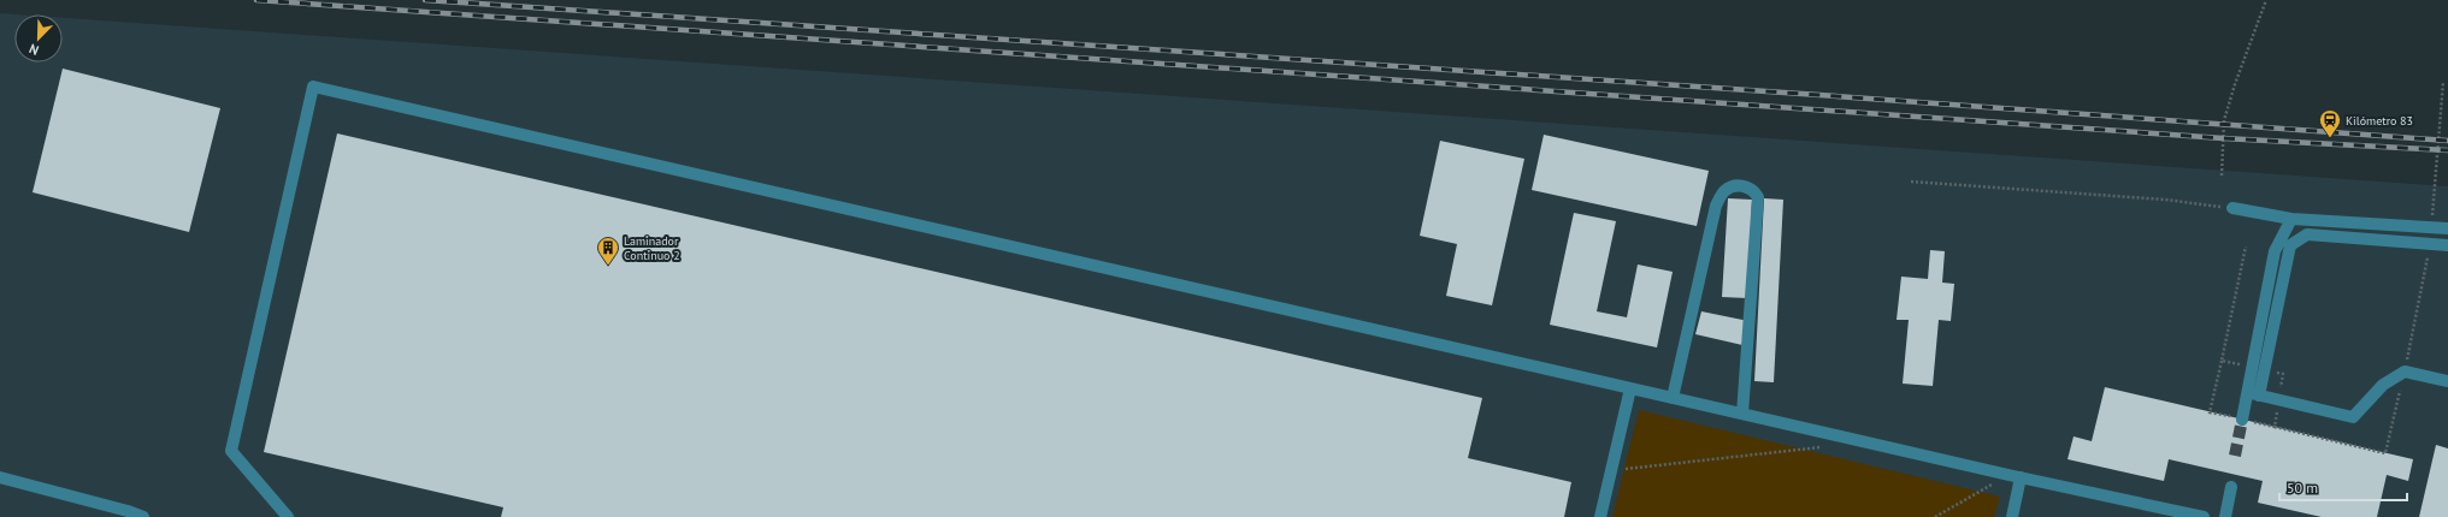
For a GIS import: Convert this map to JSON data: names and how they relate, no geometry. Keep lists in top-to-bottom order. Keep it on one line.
{"places":{"station":["Kilómetro 83"],"building":["Laminador Continuo 2"]},"scale_bar":"50 m","north":"bottom left"}
